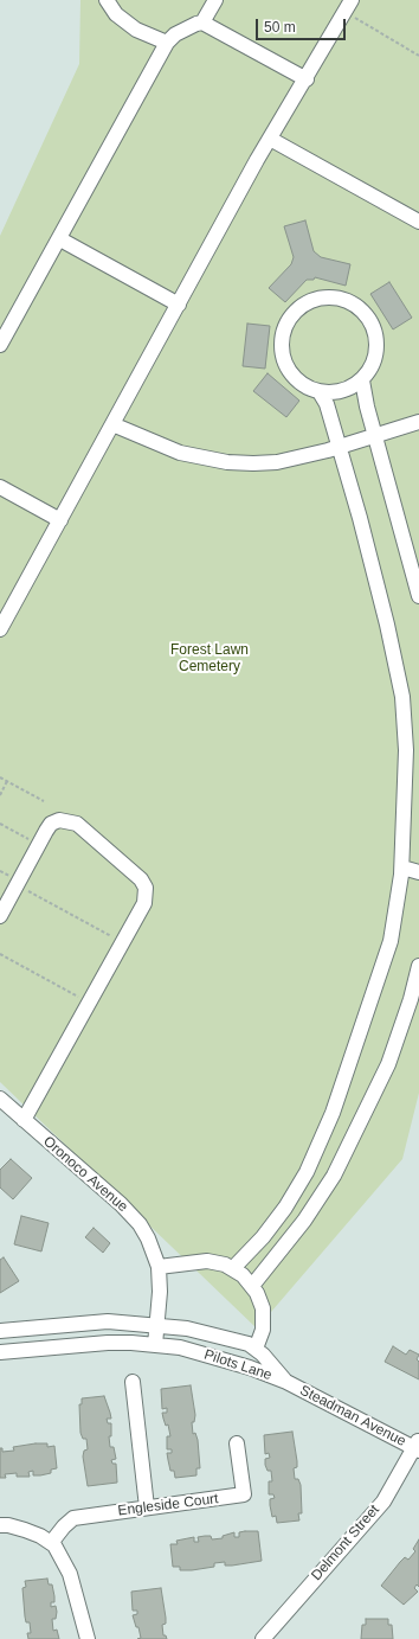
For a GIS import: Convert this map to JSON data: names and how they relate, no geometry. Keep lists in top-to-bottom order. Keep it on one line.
{"streets":{"street":["Oronoco Avenue","Pilots Lane","Steadman Avenue","Engleside Court","Delmont Street"]},"crossings":[["Oronoco Avenue","Pilots Lane"],["Pilots Lane","Steadman Avenue"],["Steadman Avenue","Delmont Street"]],"parks":["Forest Lawn Cemetery"],"scale_bar":"50 m"}
